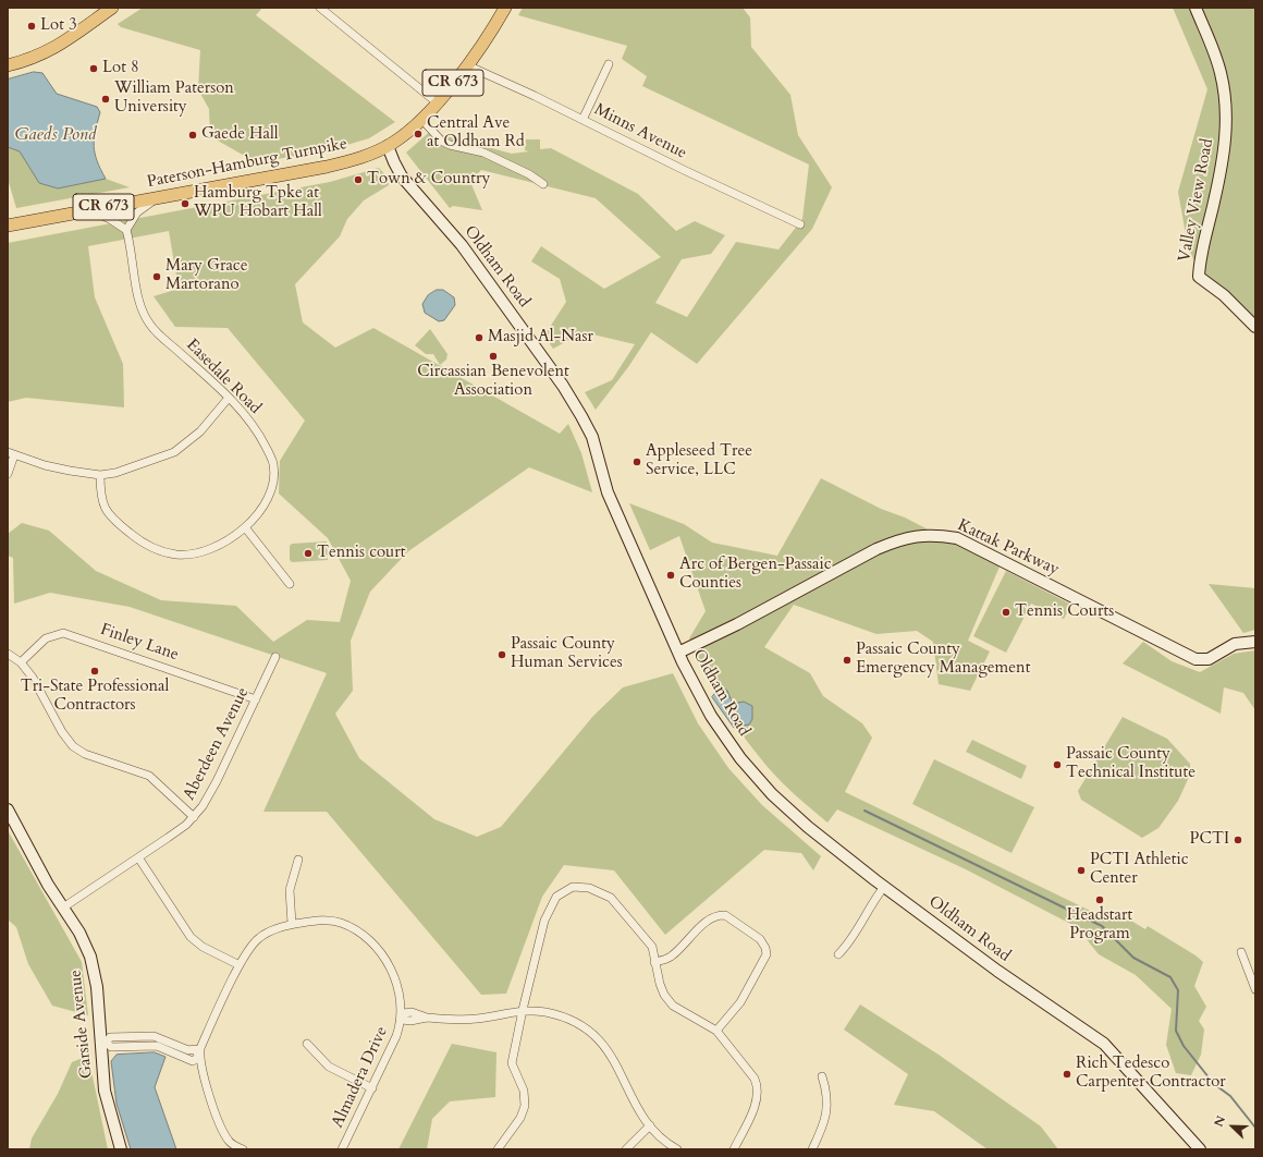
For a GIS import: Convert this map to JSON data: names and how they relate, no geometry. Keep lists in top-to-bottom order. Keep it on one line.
{"streets":{"main road":["CR 673","Paterson-Hamburg Turnpike"],"street":["Minns Avenue","Valley View Road","Oldham Road","Easedale Road","Kattak Parkway","Finley Lane","Aberdeen Avenue","Garside Avenue","Almadera Drive"]},"crossings":[["CR 673","Minns Avenue"],["CR 673","Paterson-Hamburg Turnpike"],["CR 673","Oldham Road"],["Paterson-Hamburg Turnpike","Oldham Road"],["Oldham Road","Kattak Parkway"],["Finley Lane","Aberdeen Avenue"],["Aberdeen Avenue","Garside Avenue"]],"water":["Gaeds Pond"],"places":["Lot 3","Lot 8","William Paterson University","Central Ave at Oldham Rd","Gaede Hall","Town & Country","Hamburg Tpke at WPU Hobart Hall","Mary Grace Martorano","Masjid Al-Nasr","Circassian Benevolent Association","Appleseed Tree Service, LLC","Tennis court","Arc of Bergen-Passaic Counties","Tennis Courts","Passaic County Human Services","Passaic County Emergency Management","Tri-State Professional Contractors","Passaic County Technical Institute","PCTI","PCTI Athletic Center","Headstart Program","Rich Tedesco Carpenter Contractor"],"north":"top left"}
